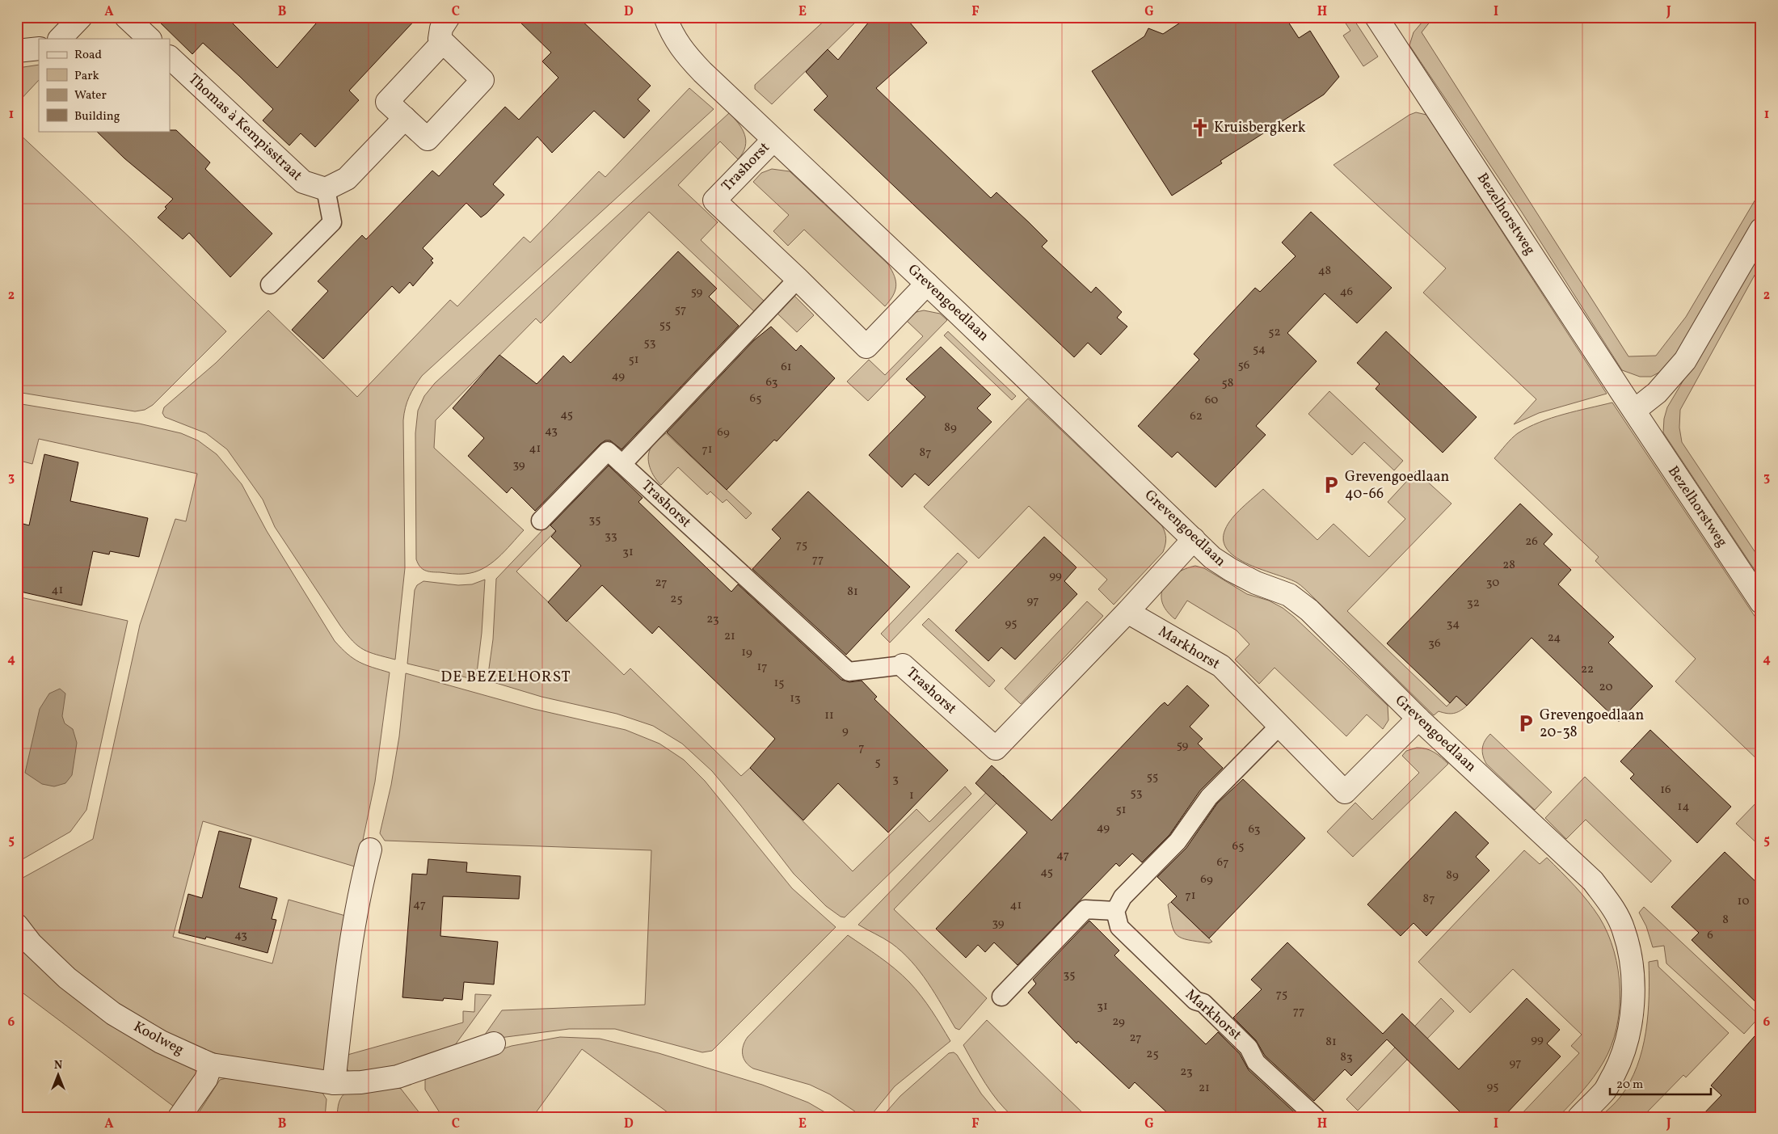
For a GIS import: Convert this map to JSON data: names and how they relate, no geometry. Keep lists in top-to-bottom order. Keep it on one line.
{"streets":{"street":["Thomas à Kempisstraat","Trashorst","Bezelhorstweg","Grevengoedlaan","Markhorst","Koolweg"]},"crossings":[["Trashorst","Grevengoedlaan"],["Trashorst","Markhorst"],["Grevengoedlaan","Markhorst"]],"districts":["DE BEZELHORST"],"places":{"church":["Kruisbergkerk"],"parking":["Grevengoedlaan 40-66","Grevengoedlaan 20-38"]},"house_numbers":["48","59","46","57","55","52","53","54","51","56","61","49","63","58","65","60","45","62","89","43","69","41","71","87","39","35","33","26","75","31","77","28","99","27","30","41","81","25","97","32","23","95","34","21","24","36","19","17","22","15","20","13","11","9","59","7","5","55","3","16","53","1","14","51","49","63","65","47","67","45","89","69","71","87","10","47","41","8","39","43","6","35","75","31","77","29","27","99","81","25","83","97","23","95","21"],"legend":["Road","Park","Water","Building"],"scale_bar":"20 m","north":"top","grid":{"columns":["A","B","C","D","E","F","G","H","I","J"],"rows":["1","2","3","4","5","6"]}}
